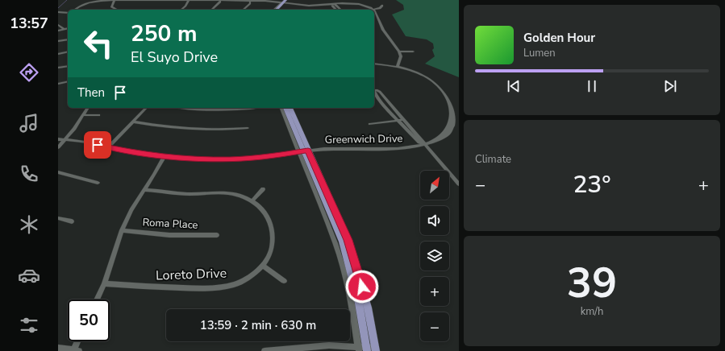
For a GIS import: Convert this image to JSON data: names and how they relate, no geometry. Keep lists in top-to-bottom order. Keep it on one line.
{"streets":{"street":["Greenwich Drive","Roma Place","Loreto Drive"]},"north":"top right","page":{"tabs":"13:57","turn":["250 m","El Suyo Drive"],"song":["Golden Hour","Lumen"],"then":"Then","tile":["Climate",["39","km/h"]],"map_buttons":["+","−"],"heat":["−","23°","+"],"limit":"50","trip":"13:59 · 2 min · 630 m"}}
